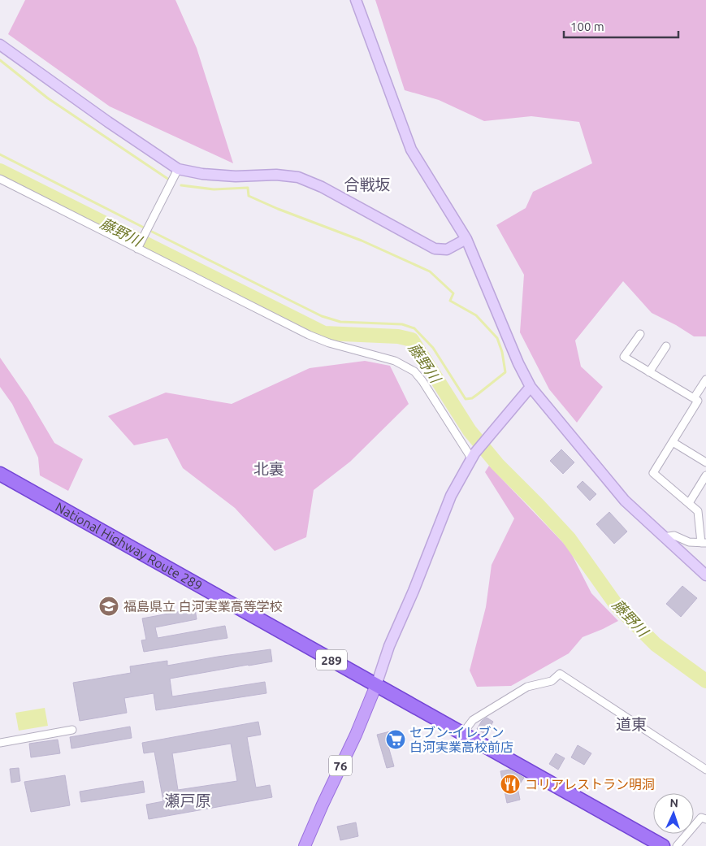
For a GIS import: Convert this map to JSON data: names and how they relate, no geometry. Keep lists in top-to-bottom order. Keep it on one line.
{"streets":{"highway":["National Highway Route 289","289"],"main road":["76"]},"crossings":[["National Highway Route 289","76"]],"districts":["合戦坂","北裏","道東","瀬戸原"],"water":["藤野川"],"places":{"school or university":["福島県立 白河実業高等学校"],"supermarket":["セブン-イレブン 白河実業高校前店"],"restaurant":["コリアレストラン明洞"]},"scale_bar":"100 m","north":"top"}
